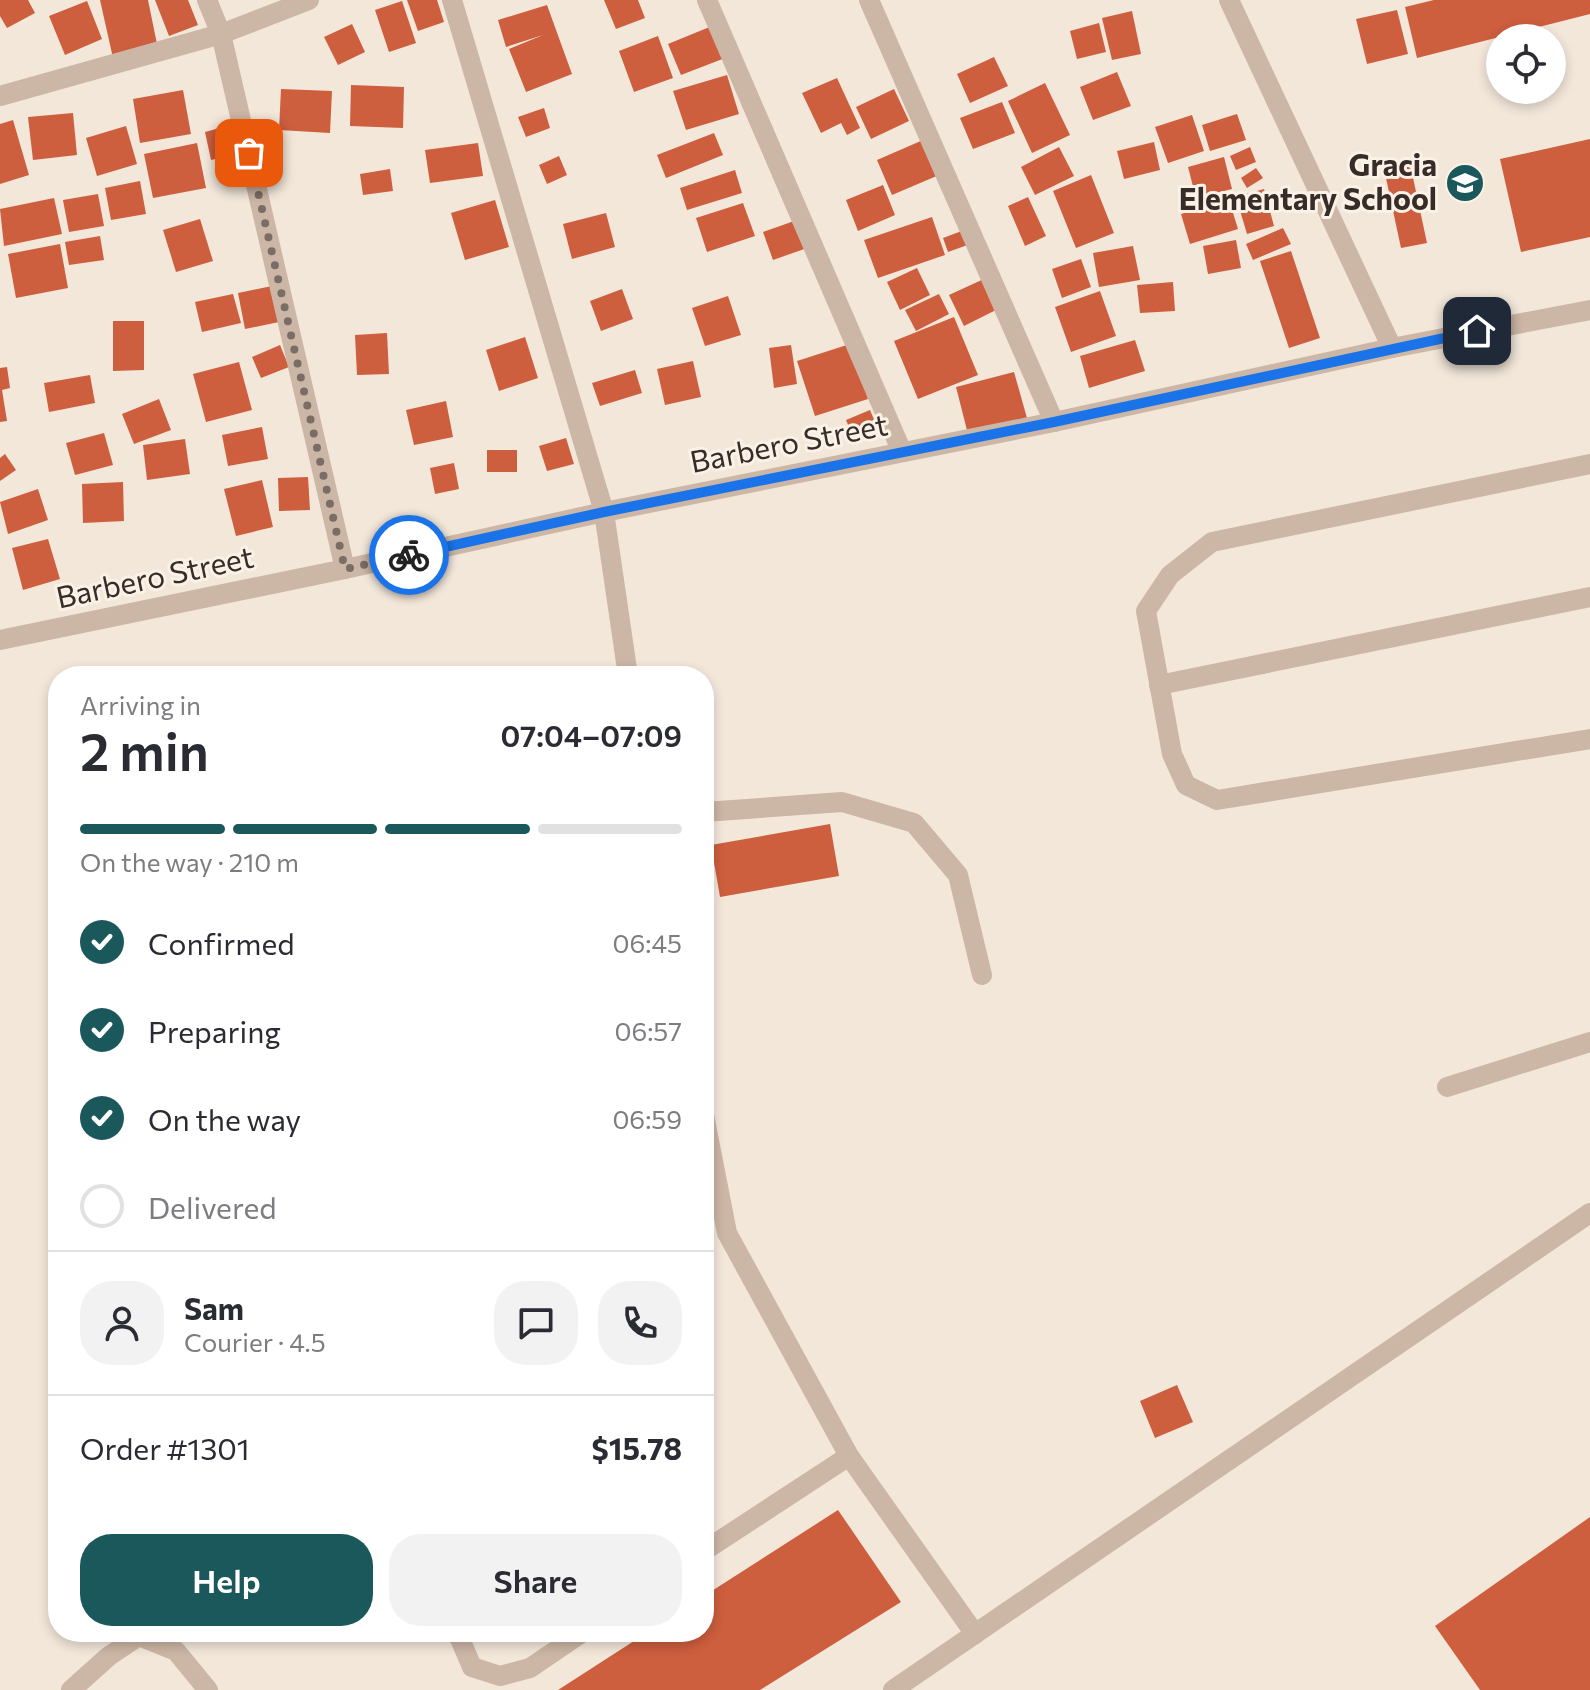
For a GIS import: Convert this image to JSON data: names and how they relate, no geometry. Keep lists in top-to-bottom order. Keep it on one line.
{"streets":{"street":["Barbero Street"]},"places":{"school or university":["Gracia Elementary School"]},"page":{"heading":["2 min","Arriving in","07:04–07:09"],"panel":["Sam","Courier · 4.5","Order #1301","$15.78"],"bar":"On the way · 210 m","list":[["Confirmed","06:45"],["Preparing","06:57"],["On the way","06:59"],"Delivered"],"buttons":["Help","Share"]}}
